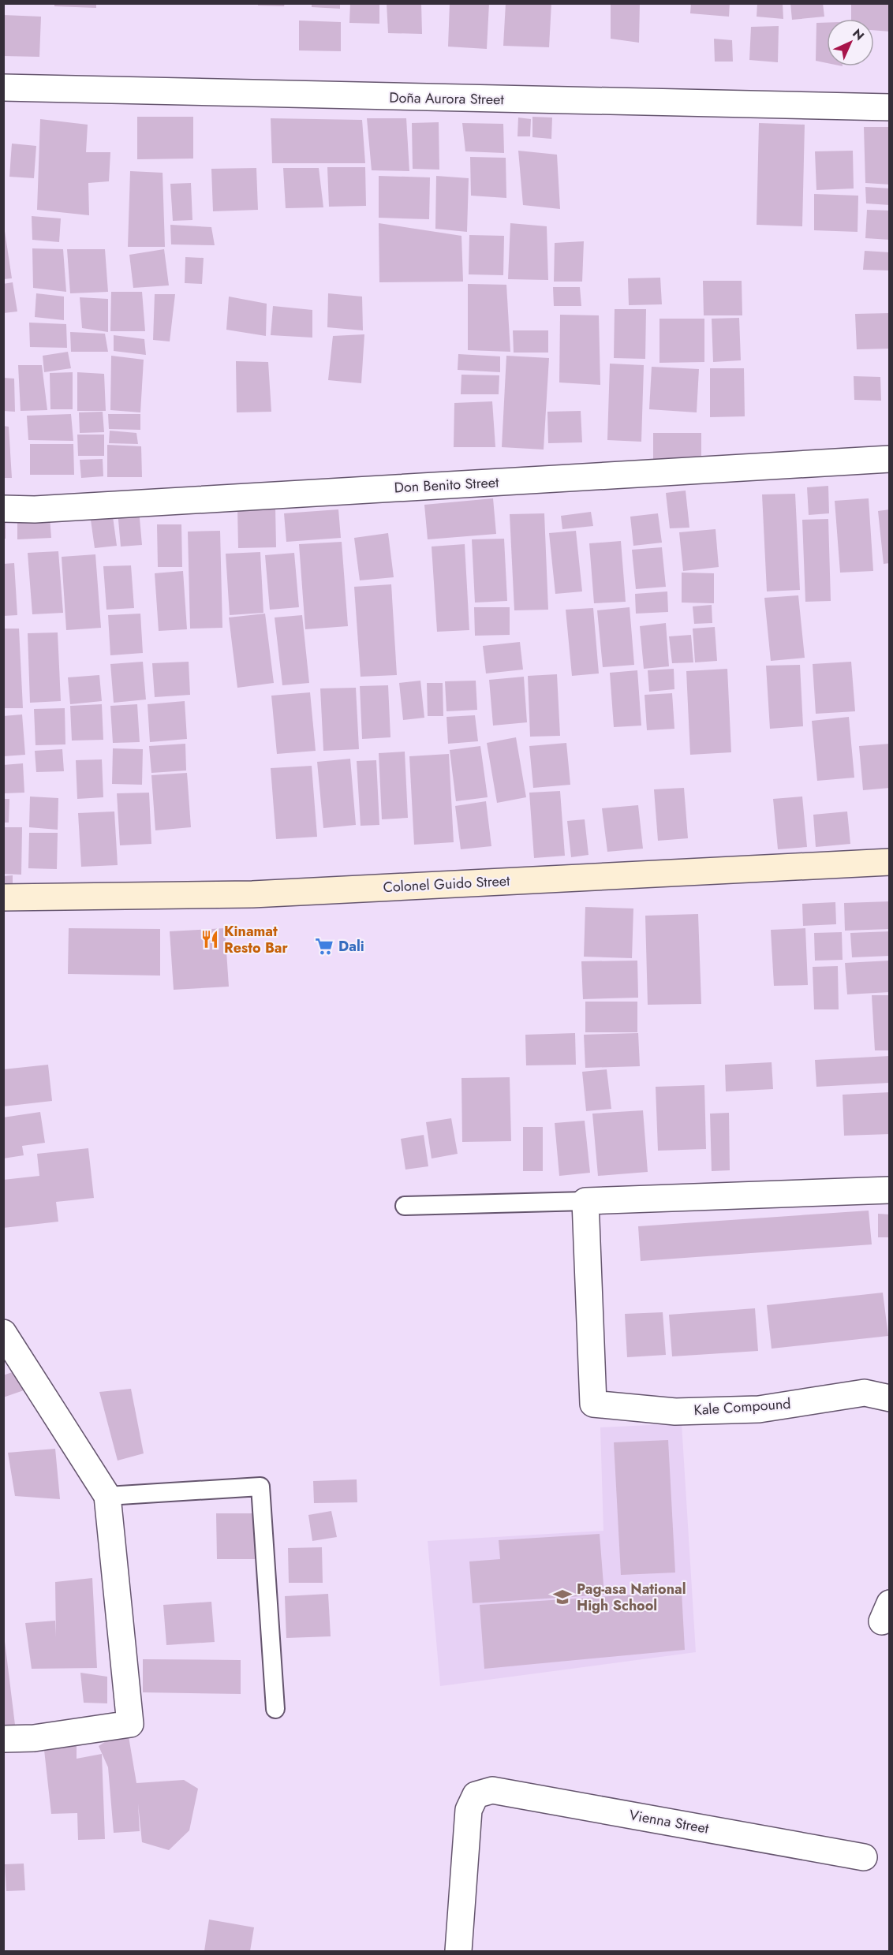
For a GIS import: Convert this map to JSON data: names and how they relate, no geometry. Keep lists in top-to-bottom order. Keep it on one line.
{"streets":{"street":["Doña Aurora Street","Don Benito Street","Colonel Guido Street","Kale Compound","Vienna Street"]},"places":{"restaurant":["Kinamat Resto Bar"],"supermarket":["Dali"],"school or university":["Pag-asa National High School"]},"north":"top right"}
